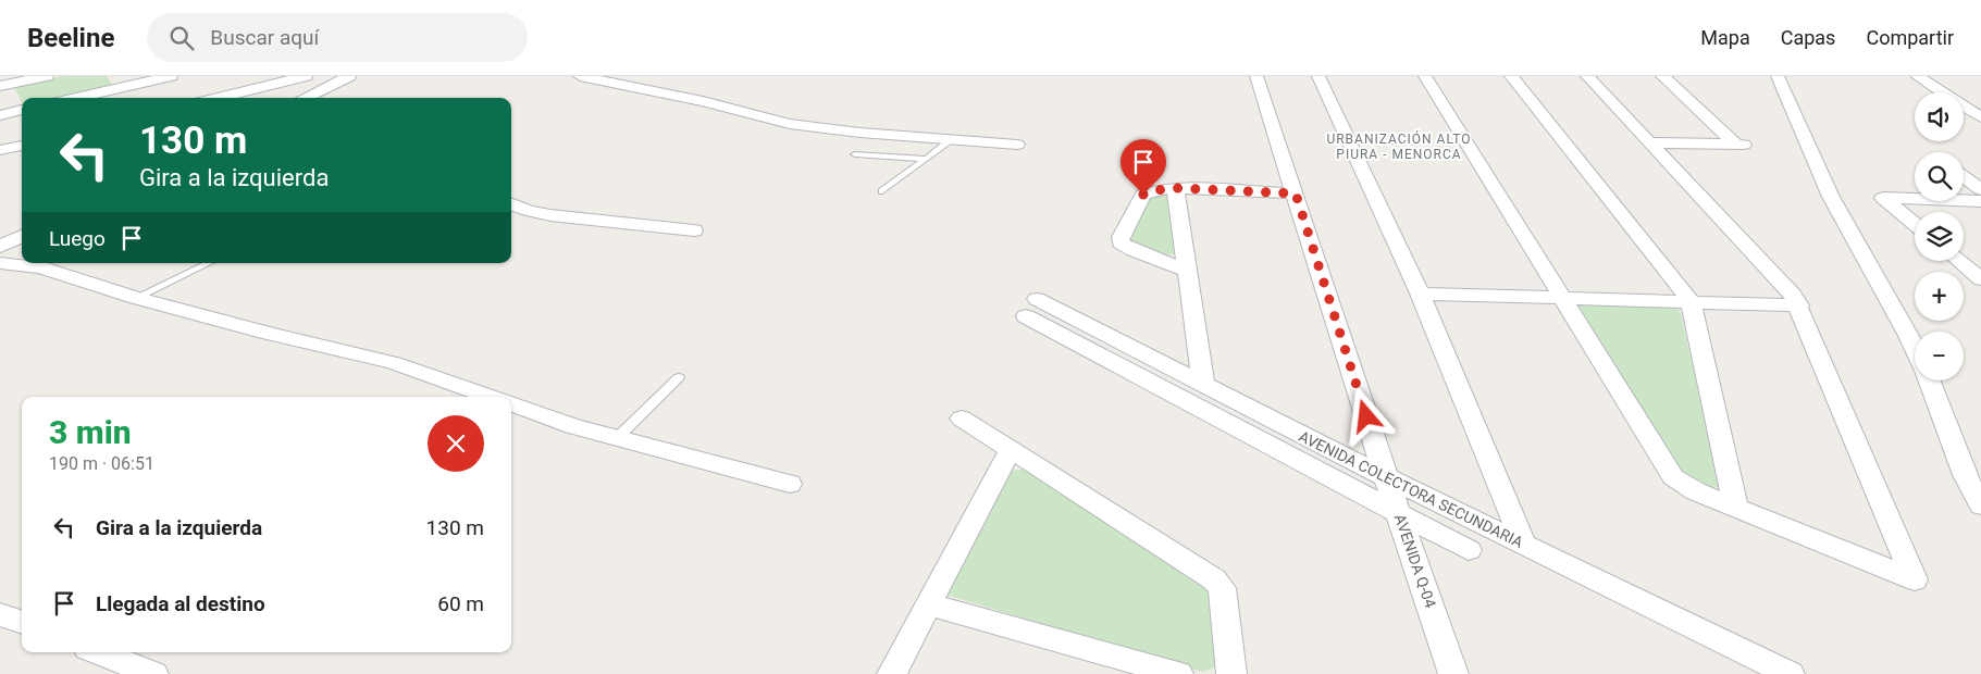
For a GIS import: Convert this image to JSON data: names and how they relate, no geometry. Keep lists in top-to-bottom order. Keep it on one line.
{"streets":{"street":["AVENIDA COLECTORA SECUNDARIA","AVENIDA Q-04"]},"crossings":[["AVENIDA COLECTORA SECUNDARIA","AVENIDA Q-04"]],"districts":["URBANIZACIÓN ALTO PIURA - MENORCA"],"page":{"header":"Beeline","search":"Buscar aquí","nav":["Mapa","Capas","Compartir"],"map_buttons":["+","−"],"turn":["130 m","Gira a la izquierda"],"then":"Luego","heading":["3 min","190 m · 06:51"],"list":[{"name":"Gira a la izquierda","value":"130 m"},{"name":"Llegada al destino","value":"60 m"}]}}
